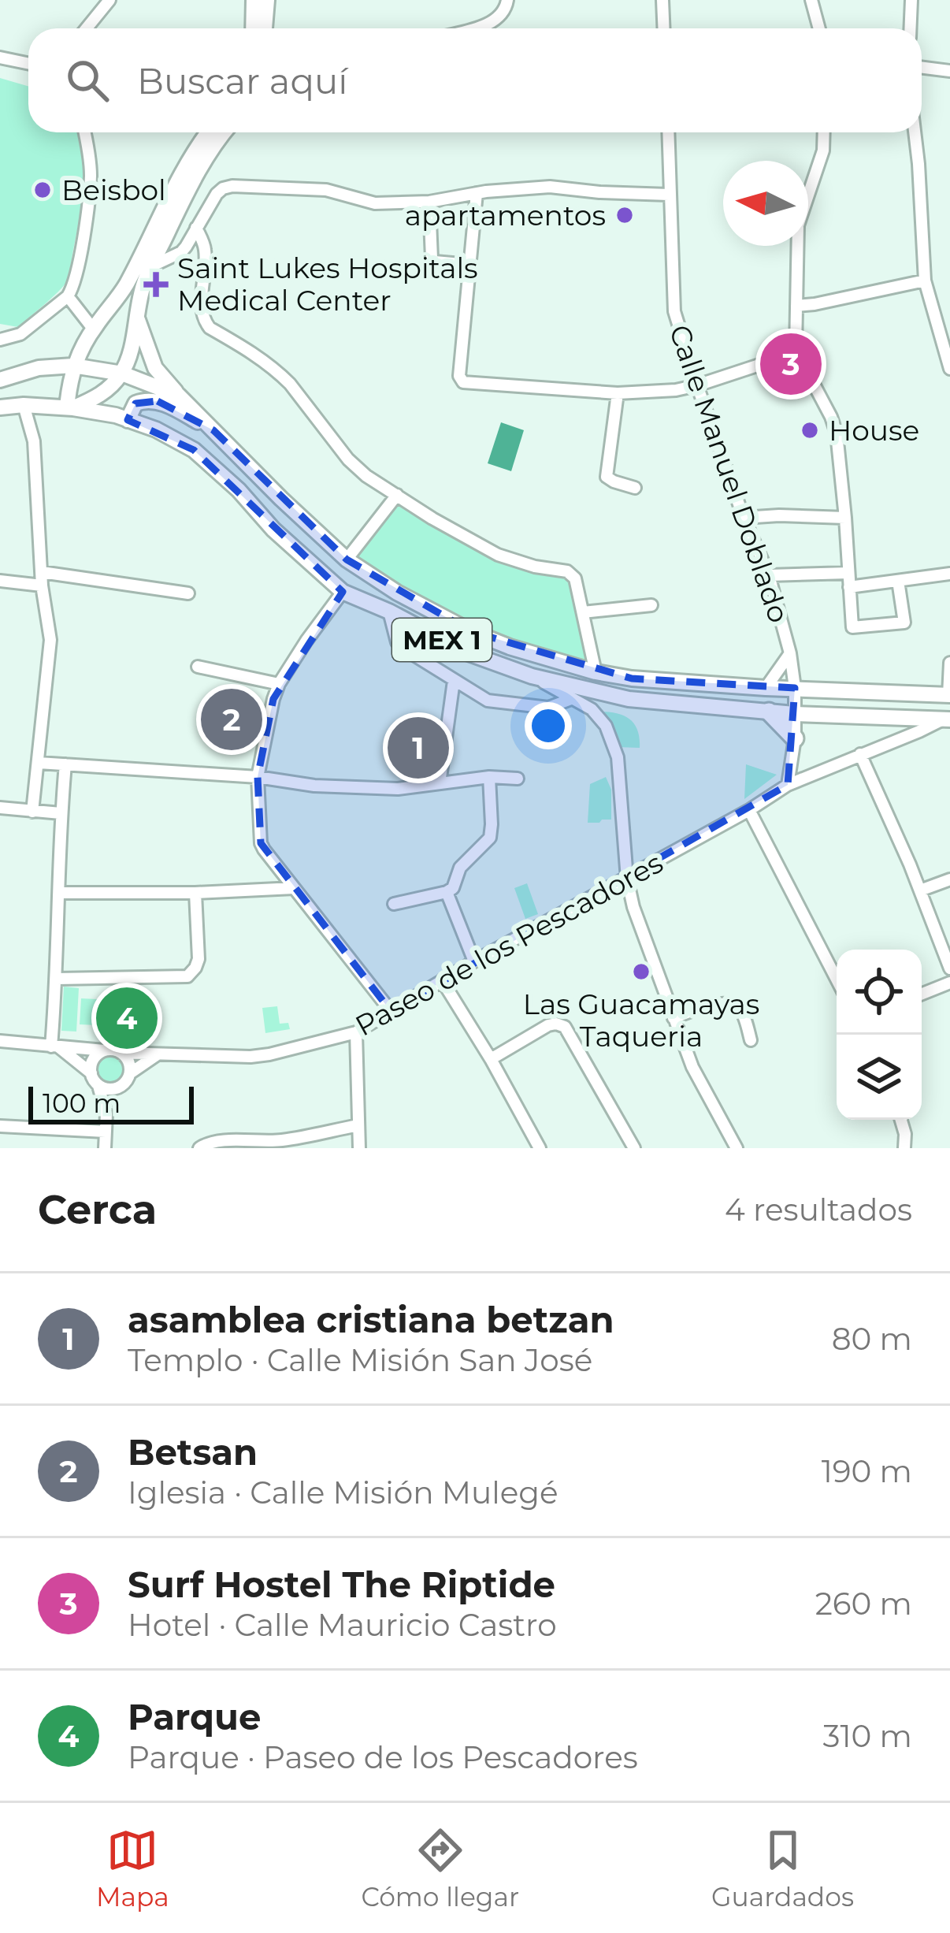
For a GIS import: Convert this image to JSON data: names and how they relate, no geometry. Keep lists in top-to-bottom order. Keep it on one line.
{"streets":{"main road":["MEX 1"],"street":["Calle Manuel Doblado","Paseo de los Pescadores"]},"crossings":[["Calle Manuel Doblado","MEX 1"],["MEX 1","Paseo de los Pescadores"]],"places":{"other":["Beisbol","apartamentos","House","Las Guacamayas Taqueria"],"health":["Saint Lukes Hospitals Medical Center"]},"scale_bar":"100 m","north":"left","page":{"search":"Buscar aquí","pins":["3","2","1","4"],"scale":"100 m","heading":["Cerca","4 resultados"],"list":[{"mark":"1","name":"asamblea cristiana betzan","note":"Templo · Calle Misión San José","value":"80 m"},{"mark":"2","name":"Betsan","note":"Iglesia · Calle Misión Mulegé","value":"190 m"},{"mark":"3","name":"Surf Hostel The Riptide","note":"Hotel · Calle Mauricio Castro","value":"260 m"},{"mark":"4","name":"Parque","note":"Parque · Paseo de los Pescadores","value":"310 m"}],"nav":["Mapa","Cómo llegar","Guardados"]}}
